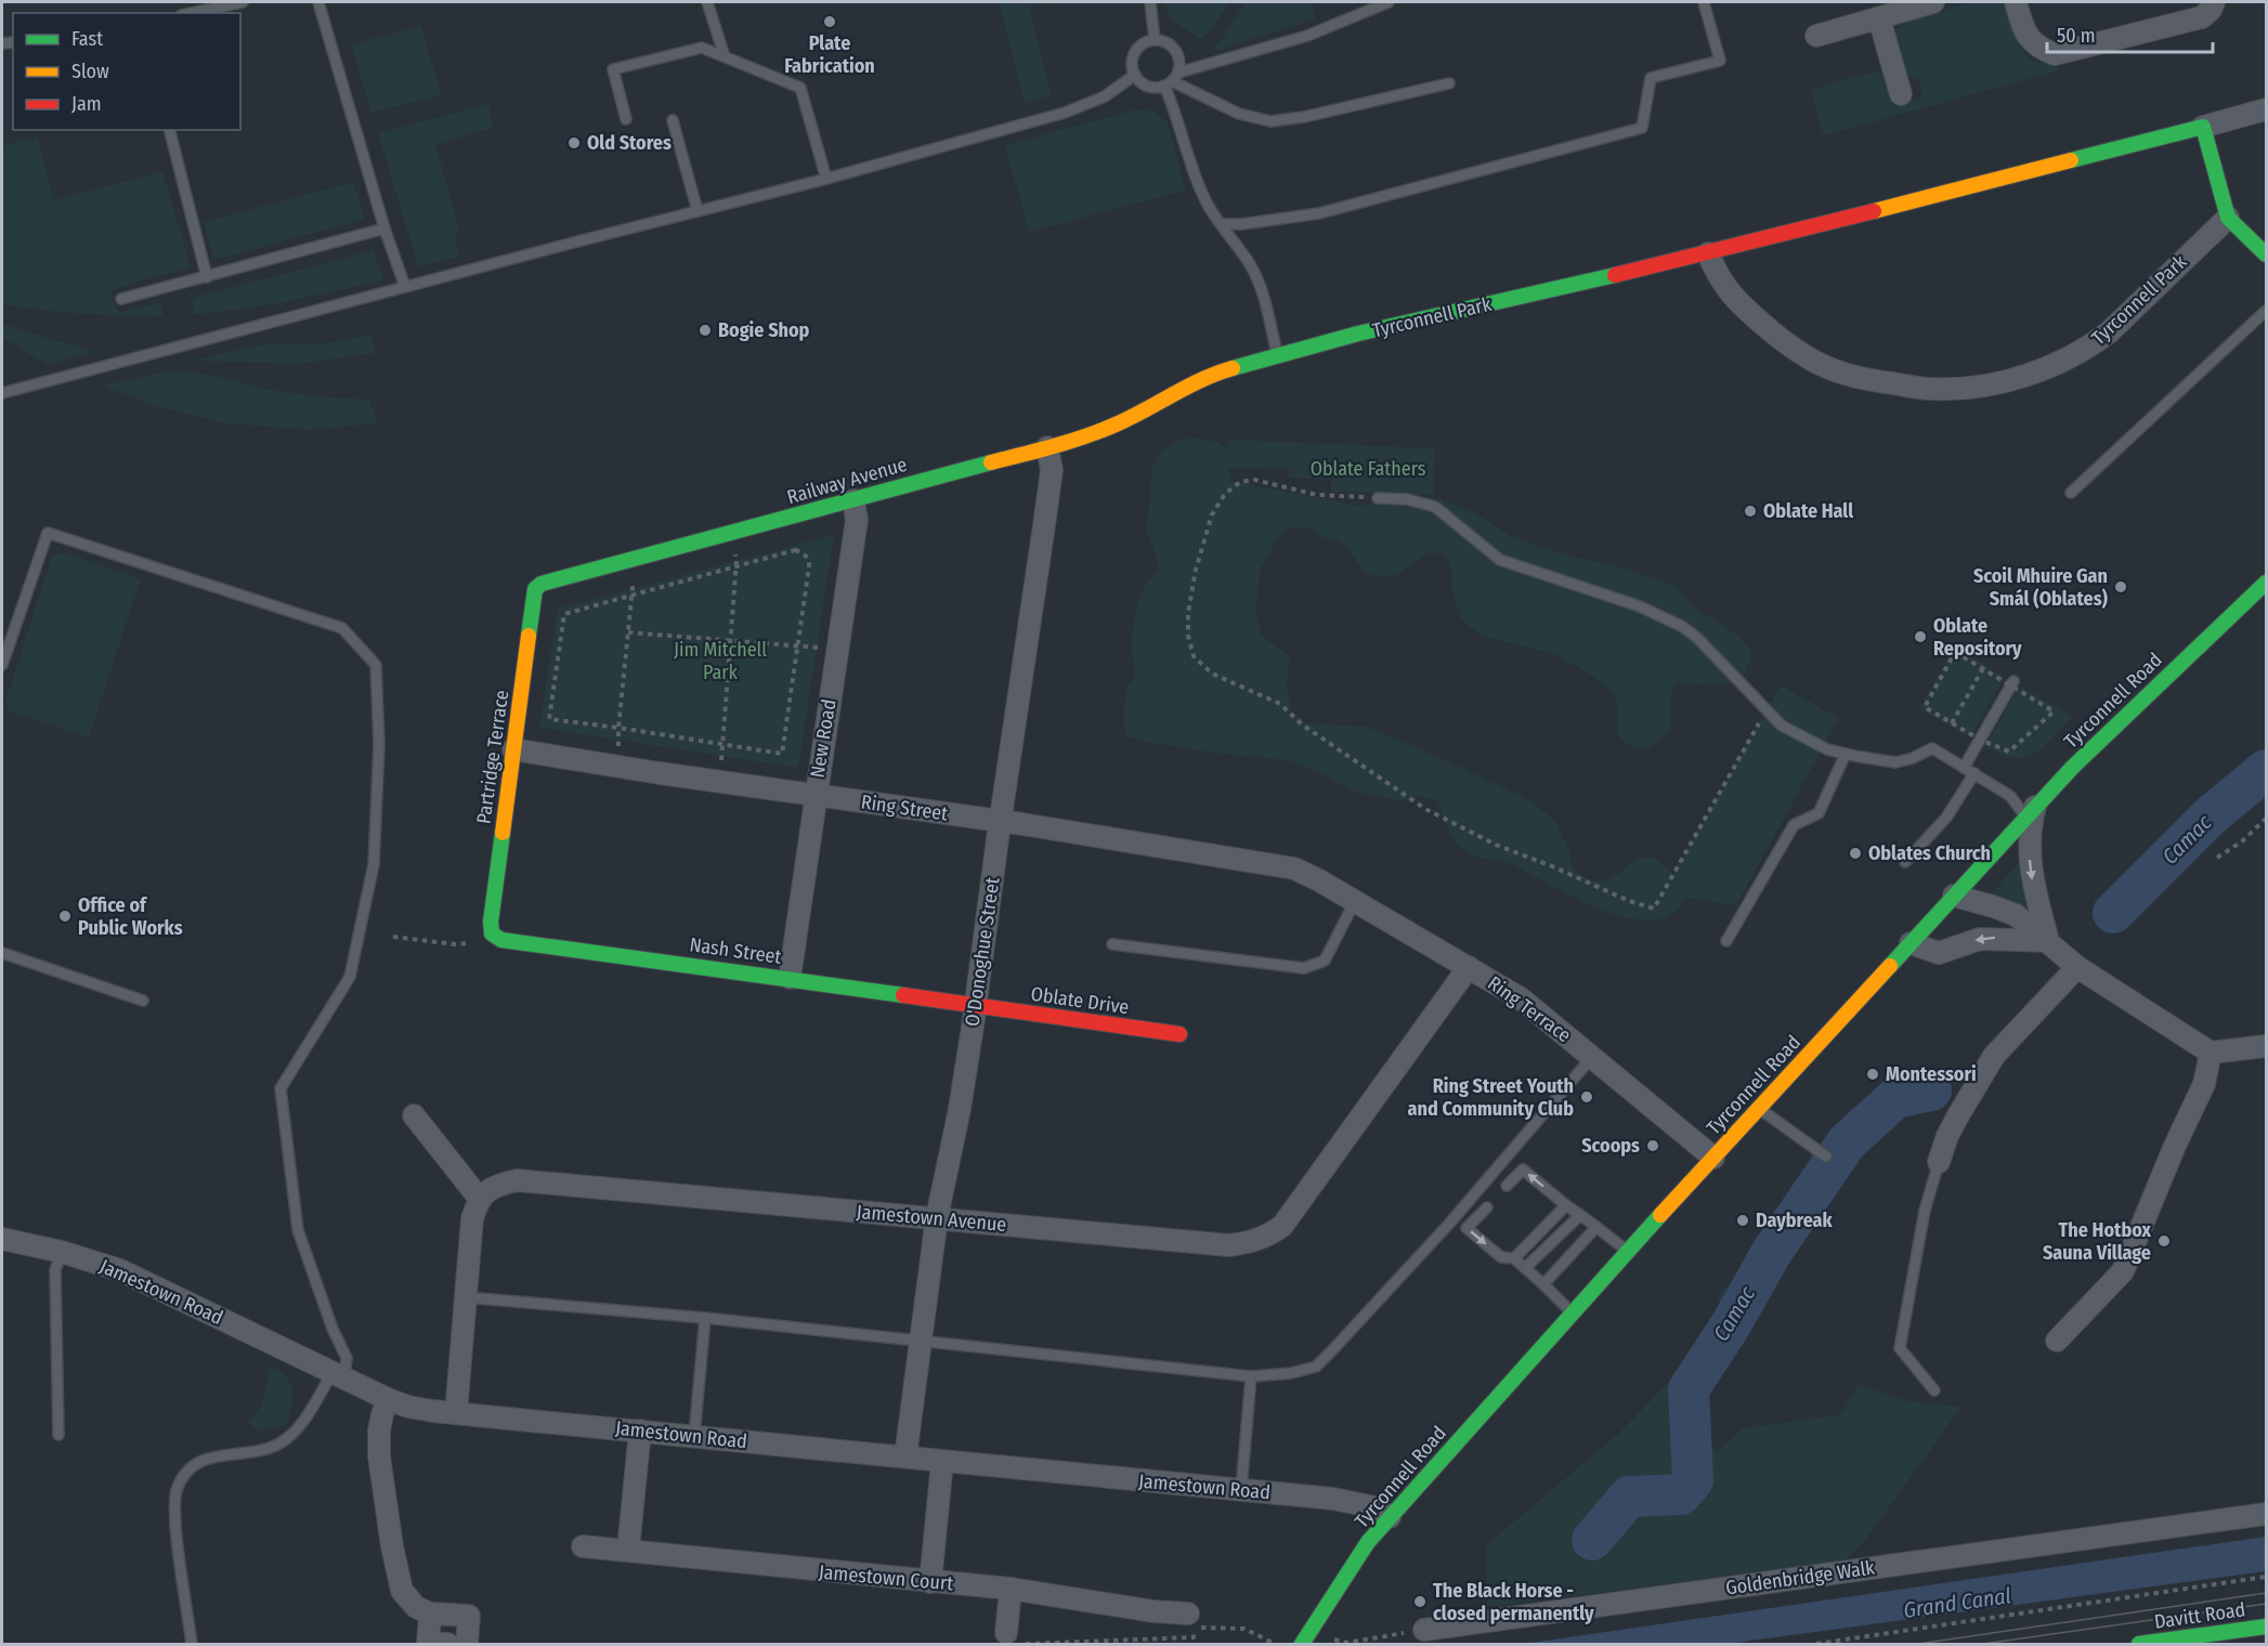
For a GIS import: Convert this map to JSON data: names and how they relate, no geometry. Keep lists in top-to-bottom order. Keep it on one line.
{"streets":{"street":["Tyrconnell Park","Railway Avenue","Tyrconnell Road","New Road","Partridge Terrace","Ring Street","Nash Street","O'Donoghue Street","Oblate Drive","Ring Terrace","Jamestown Avenue","Jamestown Road","Jamestown Court","Goldenbridge Walk","Davitt Road"]},"crossings":[["Tyrconnell Park","Railway Avenue"],["Railway Avenue","New Road"],["Railway Avenue","Partridge Terrace"],["Railway Avenue","O'Donoghue Street"],["Tyrconnell Road","Ring Terrace"],["Tyrconnell Road","Jamestown Road"],["New Road","Ring Street"],["New Road","Nash Street"],["Partridge Terrace","Ring Street"],["Partridge Terrace","Nash Street"],["Ring Street","O'Donoghue Street"],["Ring Street","Ring Terrace"],["Nash Street","O'Donoghue Street"],["Nash Street","Oblate Drive"],["O'Donoghue Street","Oblate Drive"],["O'Donoghue Street","Jamestown Avenue"],["O'Donoghue Street","Jamestown Road"],["Ring Terrace","Jamestown Avenue"]],"water":["Camac","Grand Canal"],"parks":["Oblate Fathers","Jim Mitchell Park"],"places":["Plate Fabrication","Old Stores","Bogie Shop","Oblate Hall","Scoil Mhuire Gan Smál (Oblates)","Oblate Repository","Oblates Church","Office of Public Works","Montessori","Ring Street Youth and Community Club","Scoops","Daybreak","The Hotbox Sauna Village","The Black Horse - closed permanently"],"legend":["Fast","Slow","Jam"],"scale_bar":"50 m"}
